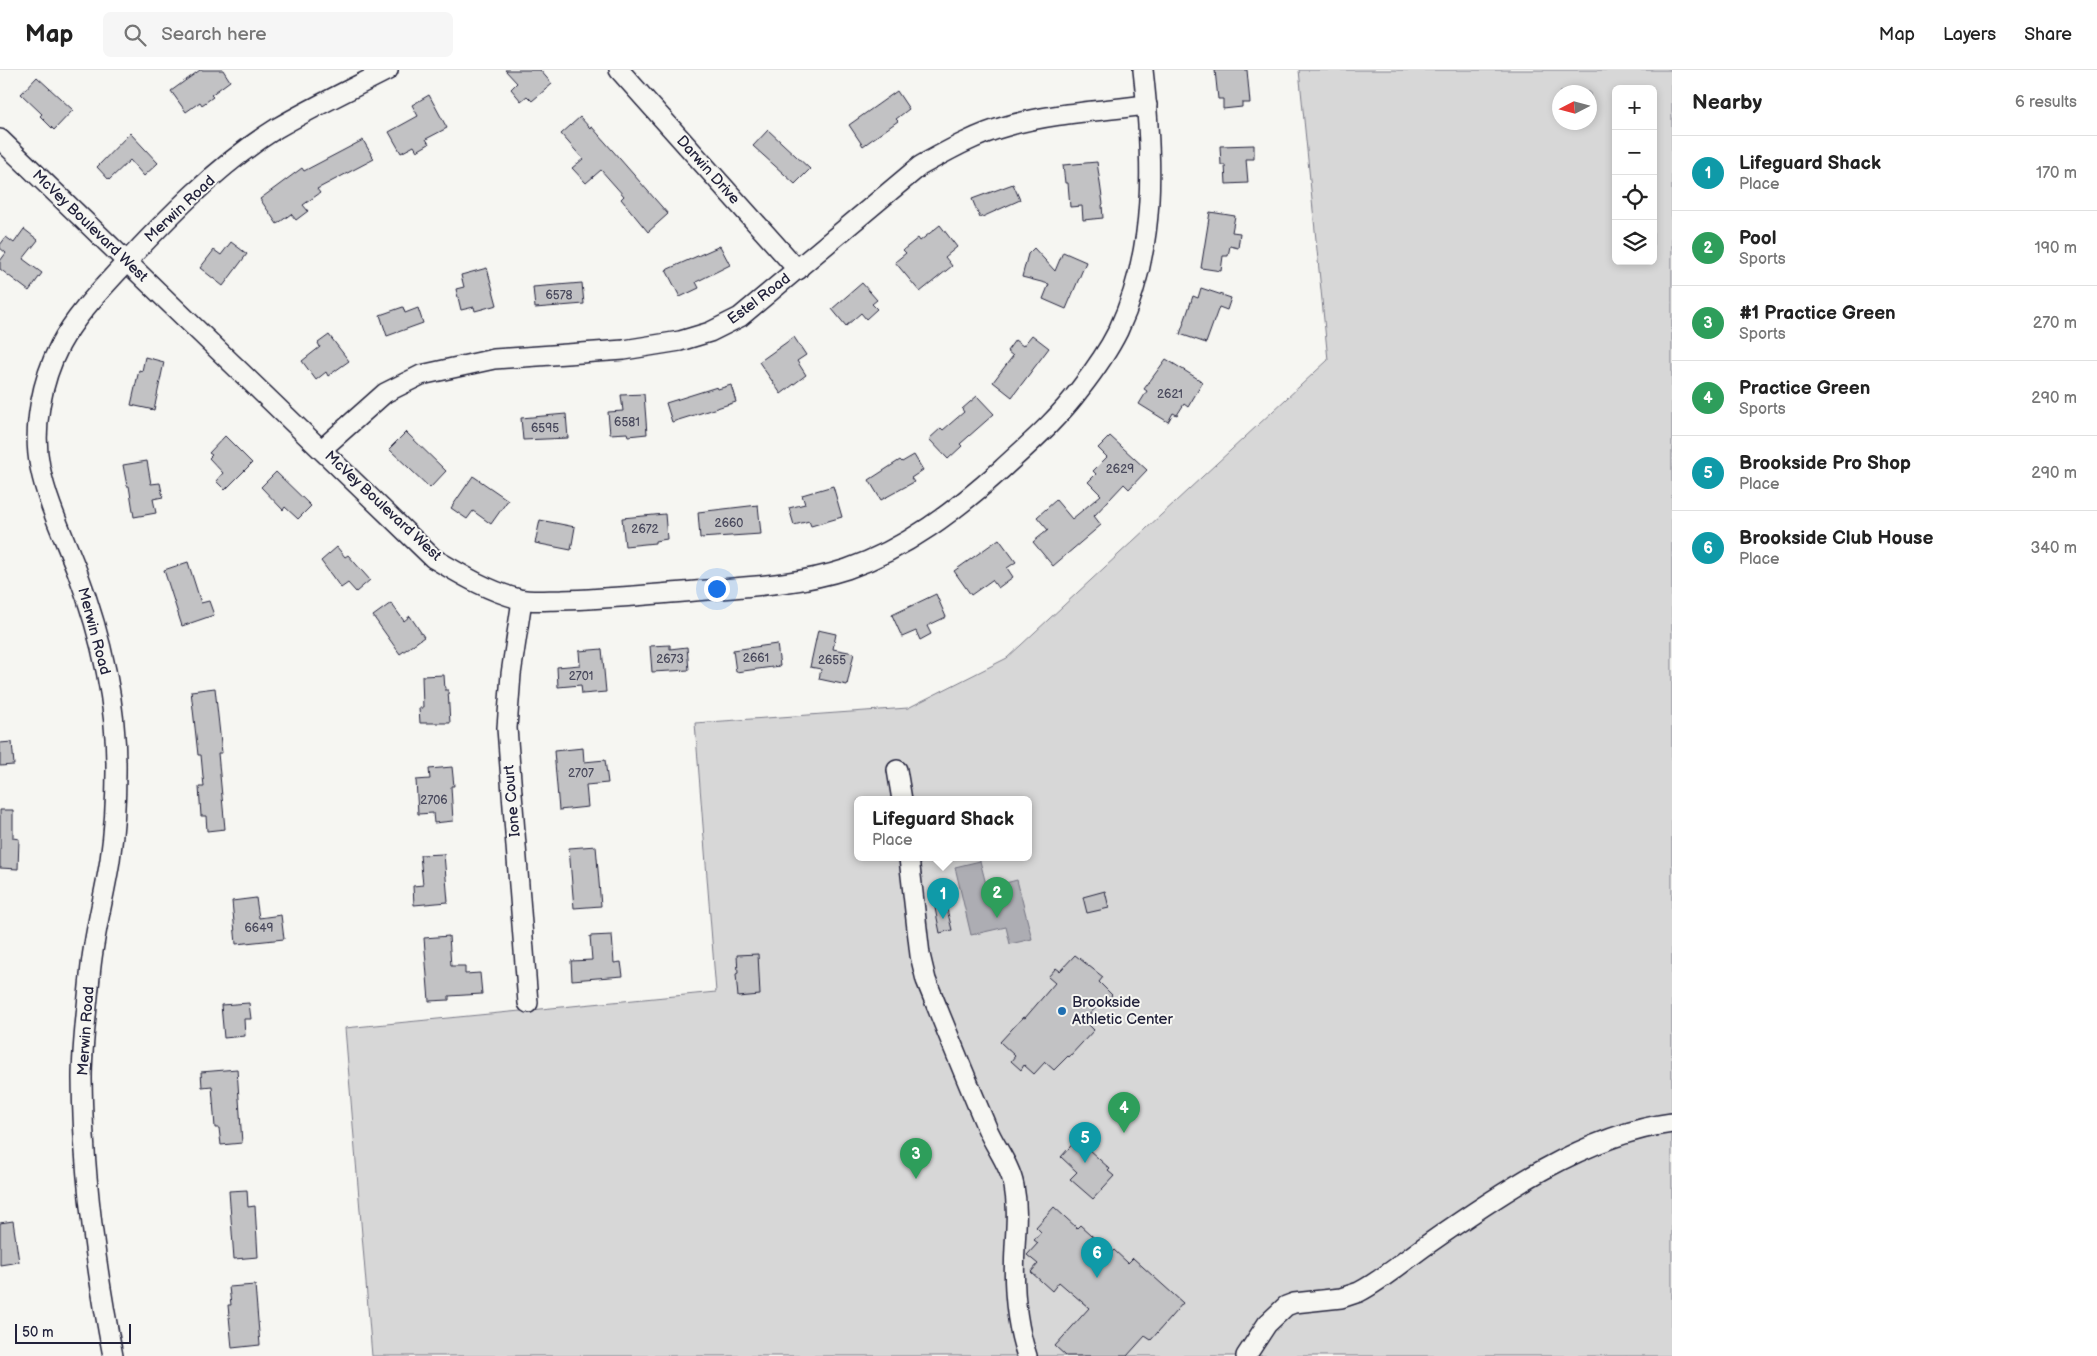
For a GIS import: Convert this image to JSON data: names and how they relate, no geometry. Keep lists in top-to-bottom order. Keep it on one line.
{"streets":{"street":["Darwin Drive","Merwin Road","McVey Boulevard West","Estel Road","Ione Court"]},"crossings":[["Darwin Drive","Estel Road"],["Merwin Road","McVey Boulevard West"],["McVey Boulevard West","Estel Road"],["McVey Boulevard West","Ione Court"]],"places":["Brookside Athletic Center"],"house_numbers":["6578","2621","6581","6595","2629","2660","2672","2661","2673","2655","2701","2707","2706","6649"],"scale_bar":"50 m","north":"left","page":{"header":"Map","search":"Search here","nav":["Map","Layers","Share"],"heading":["Nearby","6 results"],"map_buttons":["+","−"],"list":[{"mark":"1","name":"Lifeguard Shack","note":"Place","value":"170 m"},{"mark":"2","name":"Pool","note":"Sports","value":"190 m"},{"mark":"3","name":"#1 Practice Green","note":"Sports","value":"270 m"},{"mark":"4","name":"Practice Green","note":"Sports","value":"290 m"},{"mark":"5","name":"Brookside Pro Shop","note":"Place","value":"290 m"},{"mark":"6","name":"Brookside Club House","note":"Place","value":"340 m"}],"popup":["Lifeguard Shack","Place"],"pins":["2","1","4","5","3","6"],"scale":"50 m"}}
